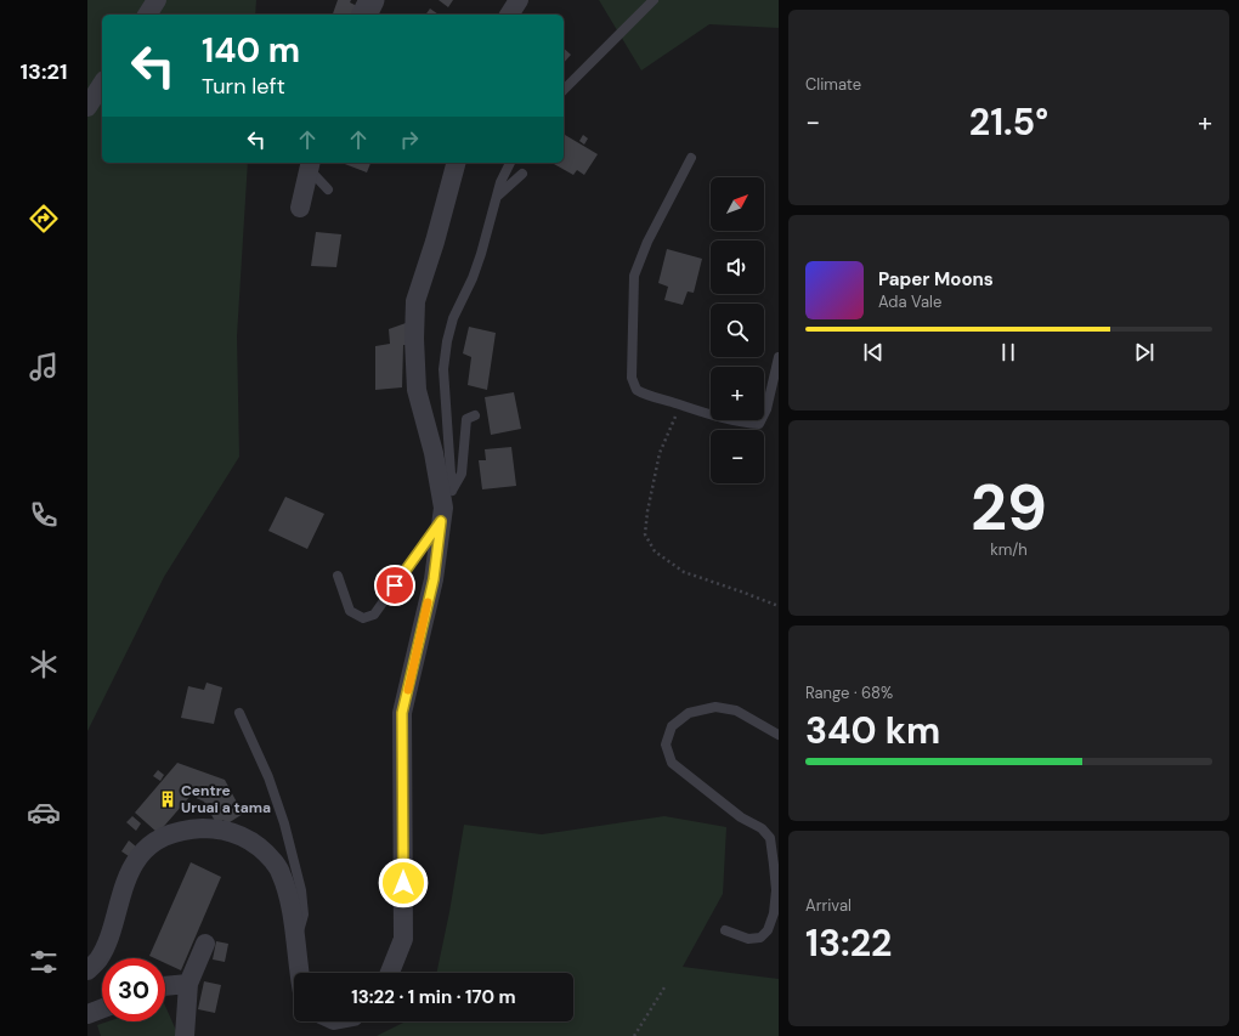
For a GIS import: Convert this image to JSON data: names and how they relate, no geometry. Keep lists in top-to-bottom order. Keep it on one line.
{"places":{"building":["Centre Uruai a tama"]},"north":"top right","page":{"tabs":"13:21","tile":["Climate",["29","km/h"],["Range · 68%","340 km"],["Arrival","13:22"]],"turn":["140 m","Turn left"],"heat":["−","21.5°","+"],"map_buttons":["+","−"],"song":["Paper Moons","Ada Vale"],"limit":"30","trip":"13:22 · 1 min · 170 m"}}
